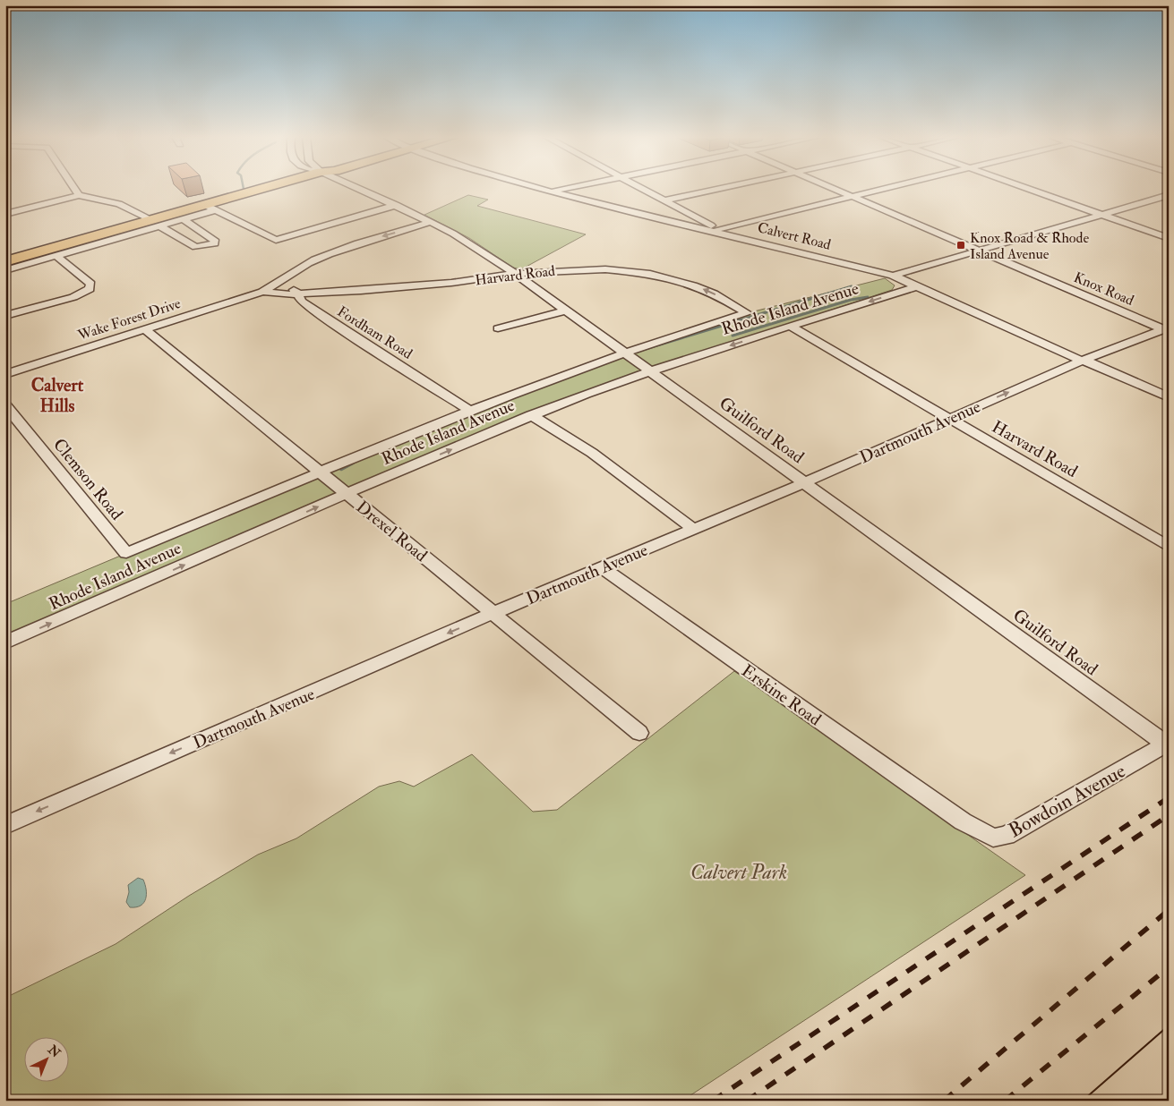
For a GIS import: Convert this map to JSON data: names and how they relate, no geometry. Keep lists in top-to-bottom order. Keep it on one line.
{"streets":{"street":["Calvert Road","Harvard Road","Knox Road","Rhode Island Avenue","Wake Forest Drive","Fordham Road","Guilford Road","Dartmouth Avenue","Clemson Road","Drexel Road","Erskine Road","Bowdoin Avenue"]},"crossings":[["Calvert Road","Rhode Island Avenue"],["Calvert Road","Dartmouth Avenue"],["Harvard Road","Rhode Island Avenue"],["Harvard Road","Fordham Road"],["Harvard Road","Guilford Road"],["Harvard Road","Dartmouth Avenue"],["Knox Road","Dartmouth Avenue"],["Rhode Island Avenue","Fordham Road"],["Rhode Island Avenue","Guilford Road"],["Rhode Island Avenue","Clemson Road"],["Rhode Island Avenue","Drexel Road"],["Wake Forest Drive","Drexel Road"],["Guilford Road","Dartmouth Avenue"],["Guilford Road","Bowdoin Avenue"],["Dartmouth Avenue","Drexel Road"],["Dartmouth Avenue","Erskine Road"],["Erskine Road","Bowdoin Avenue"]],"districts":["Calvert Hills"],"parks":["Calvert Park"],"places":{"transit":["Knox Road & Rhode Island Avenue"]},"north":"top right"}
